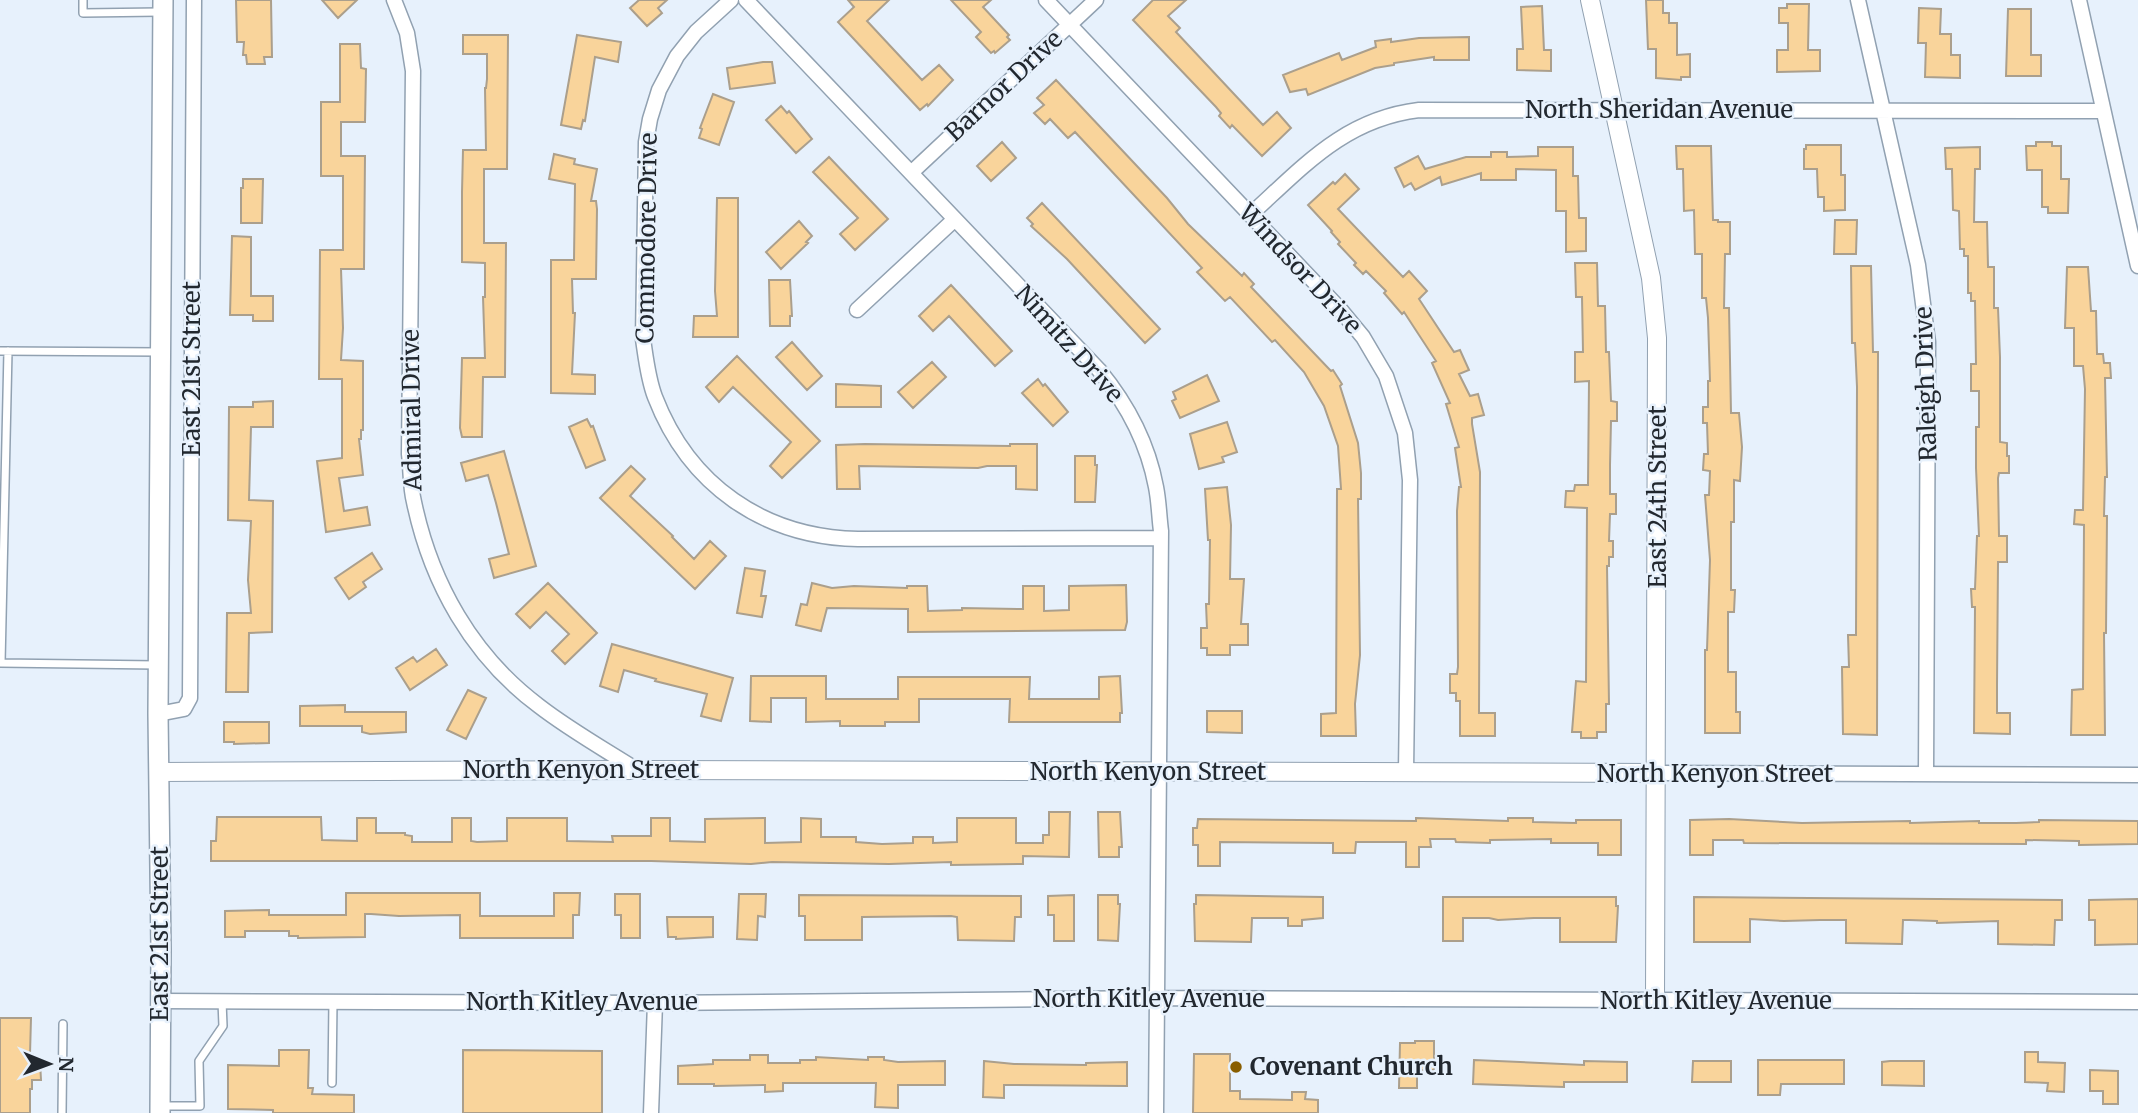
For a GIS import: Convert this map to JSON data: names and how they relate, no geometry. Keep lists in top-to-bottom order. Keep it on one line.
{"streets":{"main road":["East 21st Street"],"street":["Barnor Drive","North Sheridan Avenue","Commodore Drive","Windsor Drive","Nimitz Drive","Raleigh Drive","Admiral Drive","East 24th Street","North Kenyon Street","North Kitley Avenue"]},"crossings":[["Barnor Drive","Windsor Drive"],["Barnor Drive","Nimitz Drive"],["North Sheridan Avenue","Windsor Drive"],["North Sheridan Avenue","Raleigh Drive"],["North Sheridan Avenue","East 24th Street"],["Commodore Drive","Nimitz Drive"],["Windsor Drive","North Kenyon Street"],["Nimitz Drive","North Kenyon Street"],["Nimitz Drive","North Kitley Avenue"],["East 21st Street","North Kenyon Street"],["East 21st Street","North Kitley Avenue"],["Raleigh Drive","North Kenyon Street"],["Admiral Drive","North Kenyon Street"],["East 24th Street","North Kenyon Street"],["East 24th Street","North Kitley Avenue"]],"places":["Covenant Church"],"north":"right"}
